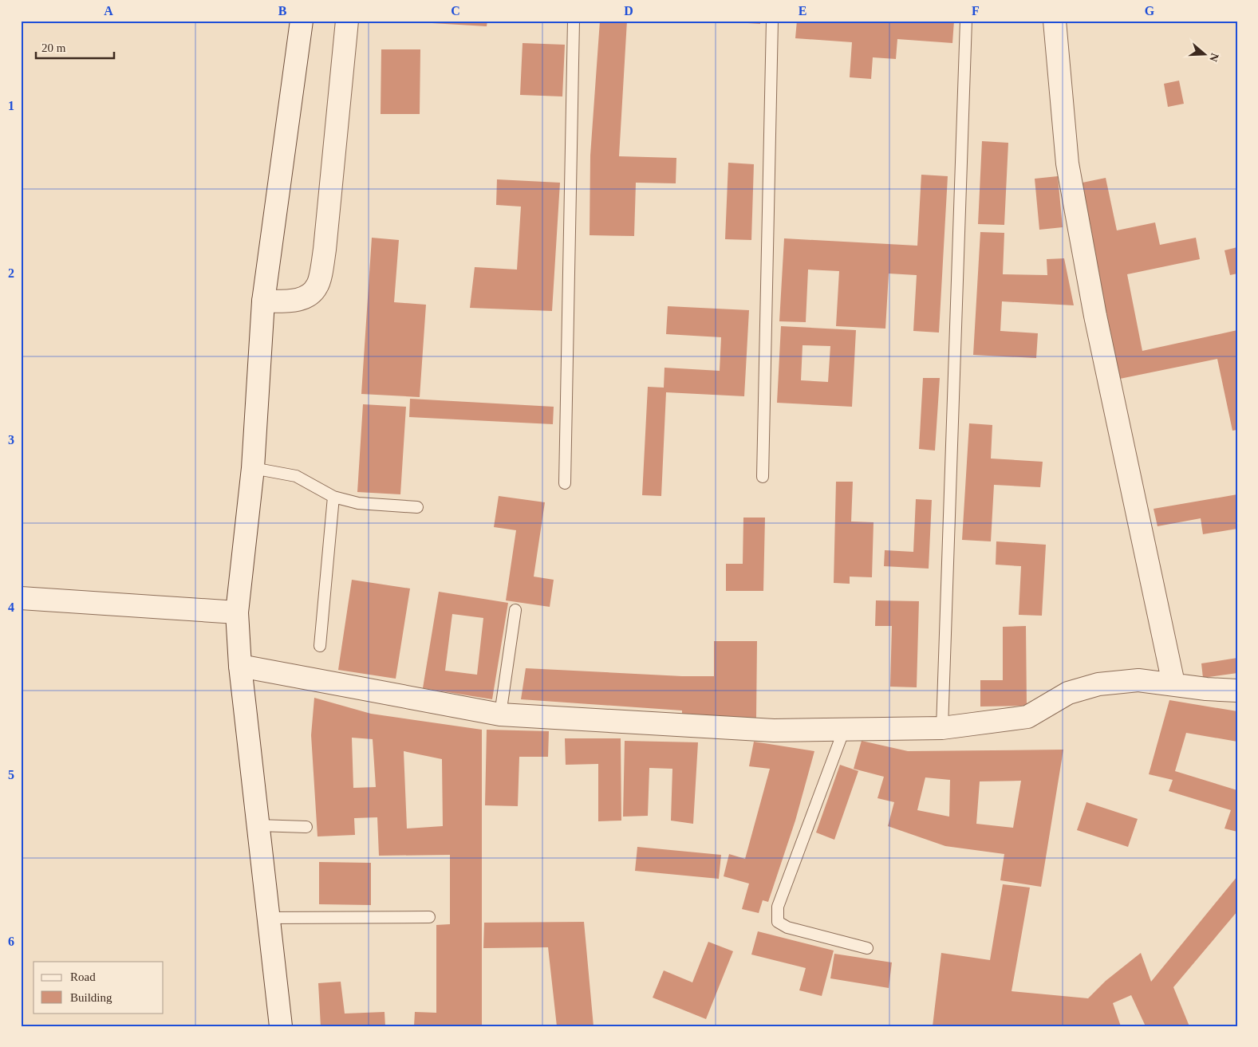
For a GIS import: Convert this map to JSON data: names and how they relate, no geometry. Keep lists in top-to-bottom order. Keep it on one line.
{"legend":["Road","Building"],"scale_bar":"20 m","north":"right","grid":{"columns":["A","B","C","D","E","F","G"],"rows":["1","2","3","4","5","6"]}}
